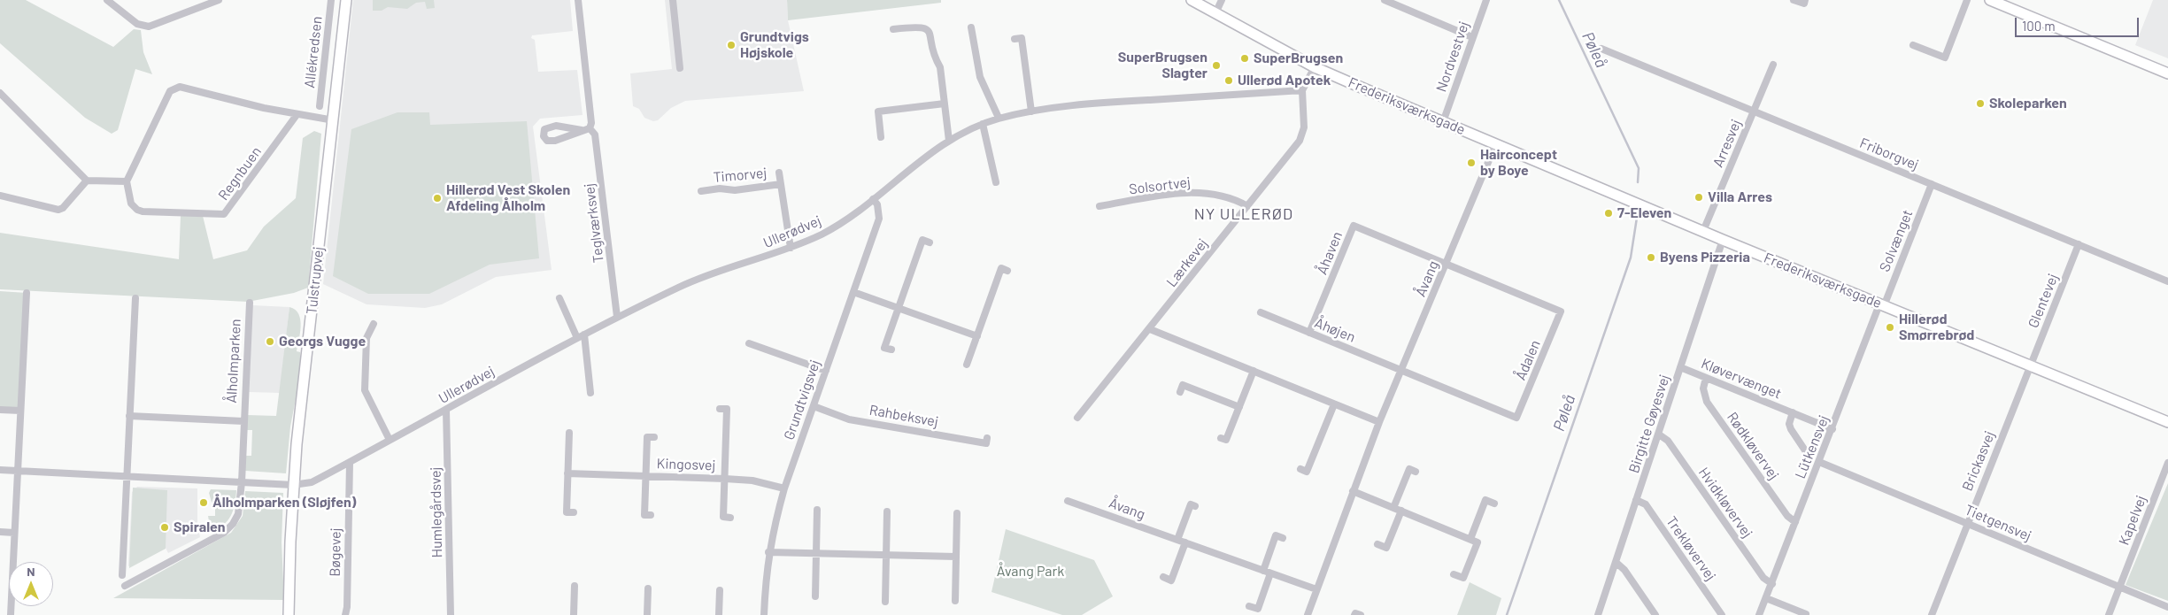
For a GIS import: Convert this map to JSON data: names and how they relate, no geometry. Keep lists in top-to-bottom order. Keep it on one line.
{"streets":{"street":["Allékredsen","Nordvestvej","Frederiksværksgade","Arresvej","Friborgvej","Regnbuen","Timorvej","Solsortvej","Teglværksvej","Ullerødvej","Solvænget","Åhaven","Lærkevej","Åvang","Tulstrupvej","Glentevej","Åhøjen","Ådalen","Ålholmparken","Kløvervænget","Grundtvigsvej","Rahbeksvej","Birgitte Gøyesvej","Rødkløvervej","Lütkensvej","Brickasvej","Kingosvej","Hvidkløvervej","Humlegårdsvej","Kapelvej","Tietgensvej","Trekløvervej","Bøgevej"]},"crossings":[["Nordvestvej","Frederiksværksgade"],["Frederiksværksgade","Arresvej"],["Frederiksværksgade","Solvænget"],["Frederiksværksgade","Åvang"],["Frederiksværksgade","Glentevej"],["Frederiksværksgade","Birgitte Gøyesvej"],["Frederiksværksgade","Lütkensvej"],["Frederiksværksgade","Brickasvej"],["Arresvej","Friborgvej"],["Friborgvej","Solvænget"],["Friborgvej","Glentevej"],["Timorvej","Ullerødvej"],["Solsortvej","Lærkevej"],["Teglværksvej","Ullerødvej"],["Ullerødvej","Lærkevej"],["Ullerødvej","Tulstrupvej"],["Ullerødvej","Grundtvigsvej"],["Ullerødvej","Humlegårdsvej"],["Ullerødvej","Bøgevej"],["Solvænget","Lütkensvej"],["Åhaven","Åvang"],["Åhaven","Åhøjen"],["Åhaven","Ådalen"],["Åvang","Åhøjen"],["Åvang","Ådalen"],["Glentevej","Brickasvej"],["Åhøjen","Ådalen"],["Kløvervænget","Birgitte Gøyesvej"],["Kløvervænget","Rødkløvervej"],["Kløvervænget","Lütkensvej"],["Grundtvigsvej","Rahbeksvej"],["Grundtvigsvej","Kingosvej"],["Birgitte Gøyesvej","Hvidkløvervej"],["Birgitte Gøyesvej","Trekløvervej"],["Rødkløvervej","Lütkensvej"],["Lütkensvej","Hvidkløvervej"],["Lütkensvej","Tietgensvej"],["Brickasvej","Tietgensvej"],["Kapelvej","Tietgensvej"]],"districts":["NY ULLERØD"],"water":["Pøleå"],"parks":["Åvang Park"],"places":["Grundtvigs Højskole","SuperBrugsen","SuperBrugsen Slagter","Ullerød Apotek","Skoleparken","Hairconcept by Boye","Villa Arres","Hillerød Vest Skolen Afdeling Ålholm","7-Eleven","Byens Pizzeria","Hillerød Smørrebrød","Georgs Vugge","Ålholmparken (Sløjfen)","Spiralen"],"scale_bar":"100 m","north":"top"}
